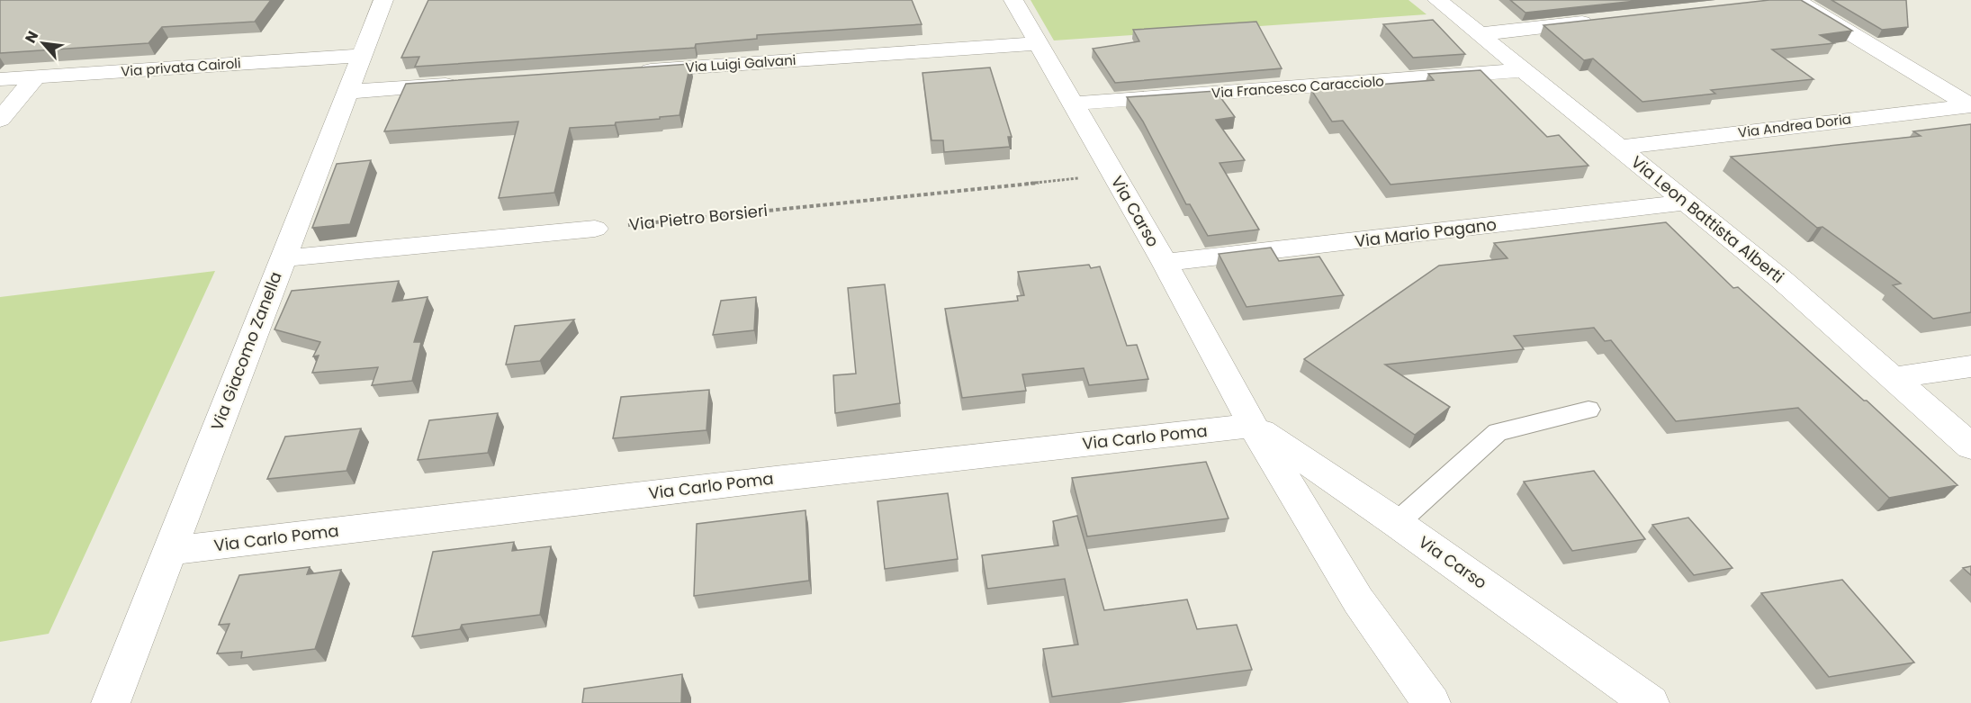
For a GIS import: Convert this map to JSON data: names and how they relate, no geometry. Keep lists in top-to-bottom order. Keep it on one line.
{"streets":{"street":["Via Luigi Galvani","Via privata Cairoli","Via Francesco Caracciolo","Via Andrea Doria","Via Carso","Via Leon Battista Alberti","Via Mario Pagano","Via Giacomo Zanella","Via Carlo Poma"],"path":["Via Pietro Borsieri"]},"crossings":[["Via Luigi Galvani","Via Carso"],["Via privata Cairoli","Via Giacomo Zanella"],["Via Francesco Caracciolo","Via Carso"],["Via Francesco Caracciolo","Via Leon Battista Alberti"],["Via Andrea Doria","Via Leon Battista Alberti"],["Via Carso","Via Pietro Borsieri"],["Via Carso","Via Mario Pagano"],["Via Carso","Via Carlo Poma"],["Via Leon Battista Alberti","Via Mario Pagano"],["Via Giacomo Zanella","Via Carlo Poma"]],"north":"top left"}
